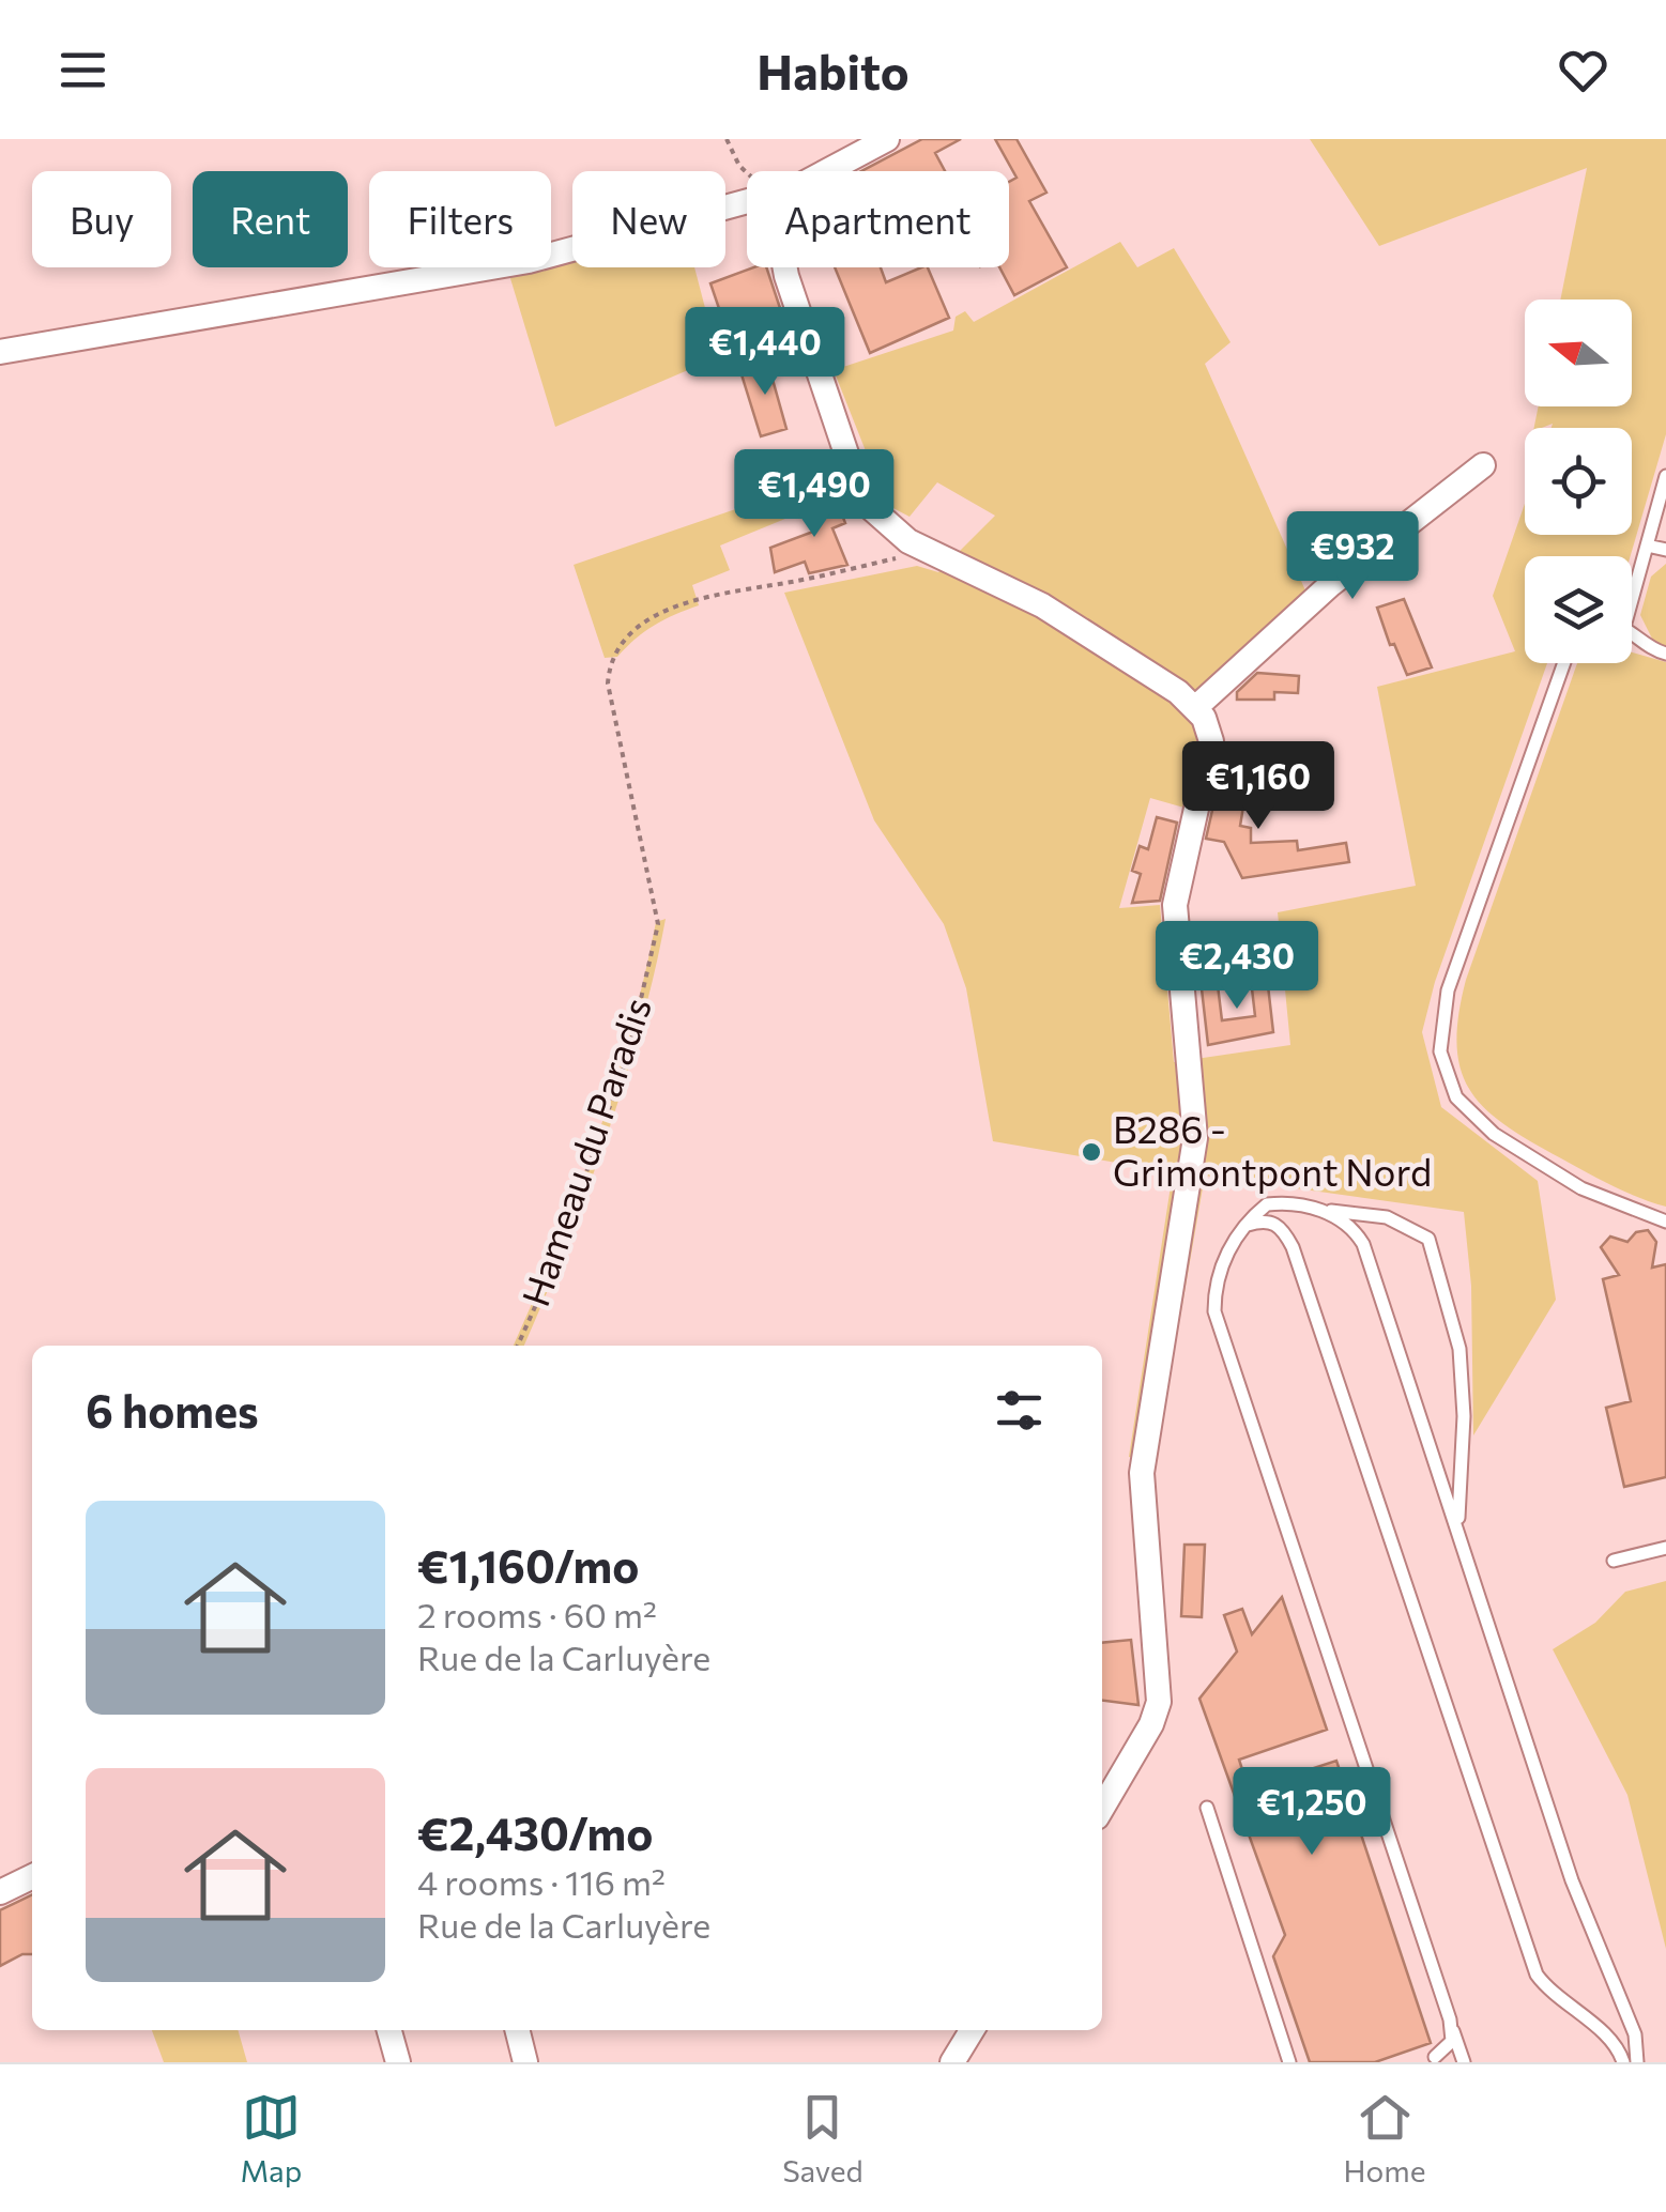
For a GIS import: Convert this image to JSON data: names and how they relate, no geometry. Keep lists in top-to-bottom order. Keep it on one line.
{"streets":{"path":["Hameau du Paradis"]},"places":["B286 - Grimontpont Nord"],"north":"left","page":{"header":"Habito","chip":["Buy","Rent","Filters","New","Apartment"],"price":["€1,440","€1,490","€932","€1,160","€2,430","€1,250"],"heading":"6 homes","list":[{"name":"€1,160/mo","note":"2 rooms · 60 m² · Rue de la Carluyère"},{"name":"€2,430/mo","note":"4 rooms · 116 m² · Rue de la Carluyère"}],"tabs":["Map","Saved","Home"]}}
